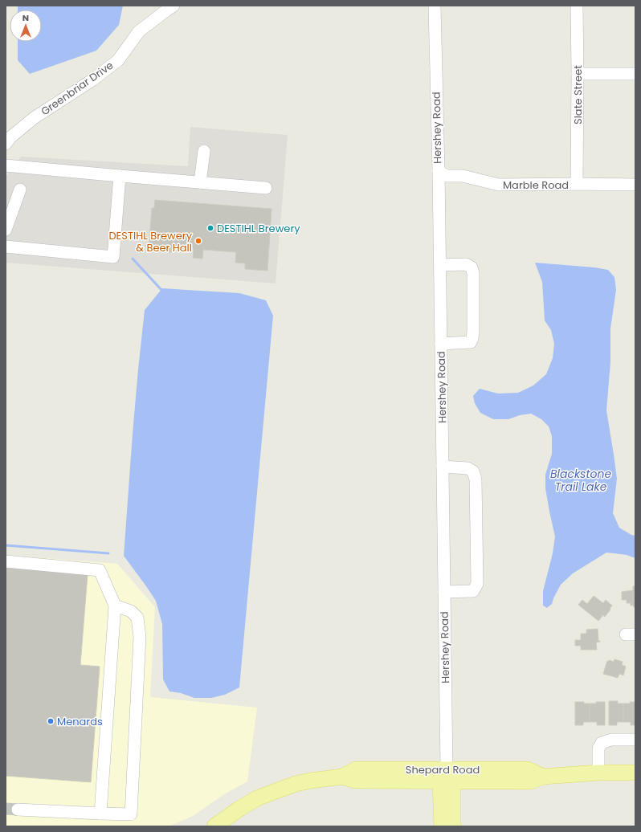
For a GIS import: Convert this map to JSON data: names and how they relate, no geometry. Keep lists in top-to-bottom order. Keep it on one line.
{"streets":{"main road":["Hershey Road","Shepard Road"],"street":["Greenbriar Drive","Slate Street","Marble Road"]},"crossings":[["Slate Street","Marble Road"],["Hershey Road","Marble Road"],["Hershey Road","Shepard Road"]],"water":["Blackstone Trail Lake"],"places":["DESTIHL Brewery","DESTIHL Brewery & Beer Hall","Menards"],"north":"top"}
